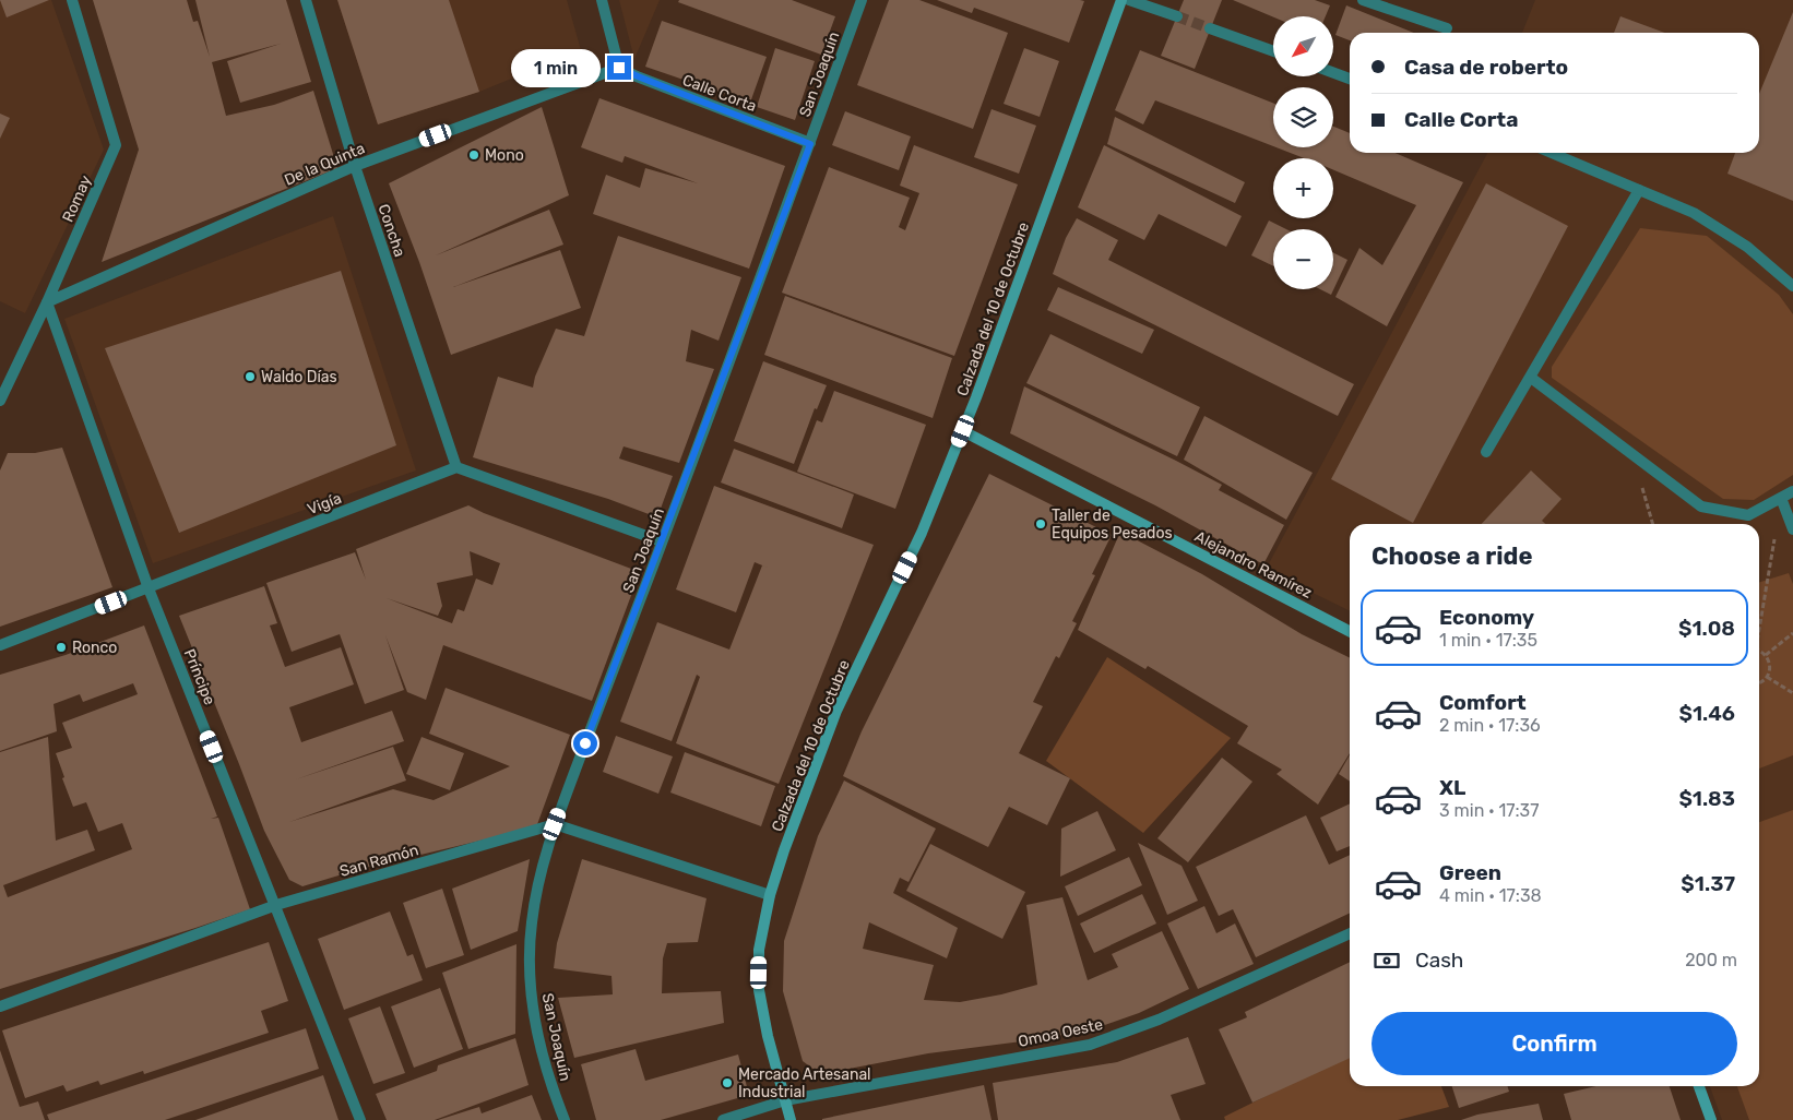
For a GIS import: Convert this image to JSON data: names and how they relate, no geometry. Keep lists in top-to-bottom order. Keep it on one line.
{"streets":{"main road":["Calzada del 10 de Octubre","Alejandro Ramírez"],"street":["San Joaquín","Calle Corta","De la Quinta","Romay","Concha","Vigía","Príncipe","San Ramón","Omoa Oeste"]},"crossings":[["San Joaquín","Calle Corta"],["San Joaquín","San Ramón"],["Calle Corta","De la Quinta"],["De la Quinta","Romay"],["De la Quinta","Concha"],["De la Quinta","Príncipe"],["Romay","Príncipe"],["Concha","Vigía"],["Calzada del 10 de Octubre","Alejandro Ramírez"],["Calzada del 10 de Octubre","Omoa Oeste"],["Vigía","Príncipe"],["Príncipe","San Ramón"]],"places":["Mono","Waldo Días","Taller de Equipos Pesados","Ronco","Mercado Artesanal Industrial"],"north":"bottom left","page":{"map_buttons":["+","−"],"banner":["Casa de roberto","Calle Corta"],"bubble":"1 min","heading":"Choose a ride","list":[{"name":"Economy","note":"1 min · 17:35","value":"$1.08"},{"name":"Comfort","note":"2 min · 17:36","value":"$1.46"},{"name":"XL","note":"3 min · 17:37","value":"$1.83"},{"name":"Green","note":"4 min · 17:38","value":"$1.37"}],"pay":["Cash","200 m"],"buttons":"Confirm"}}
